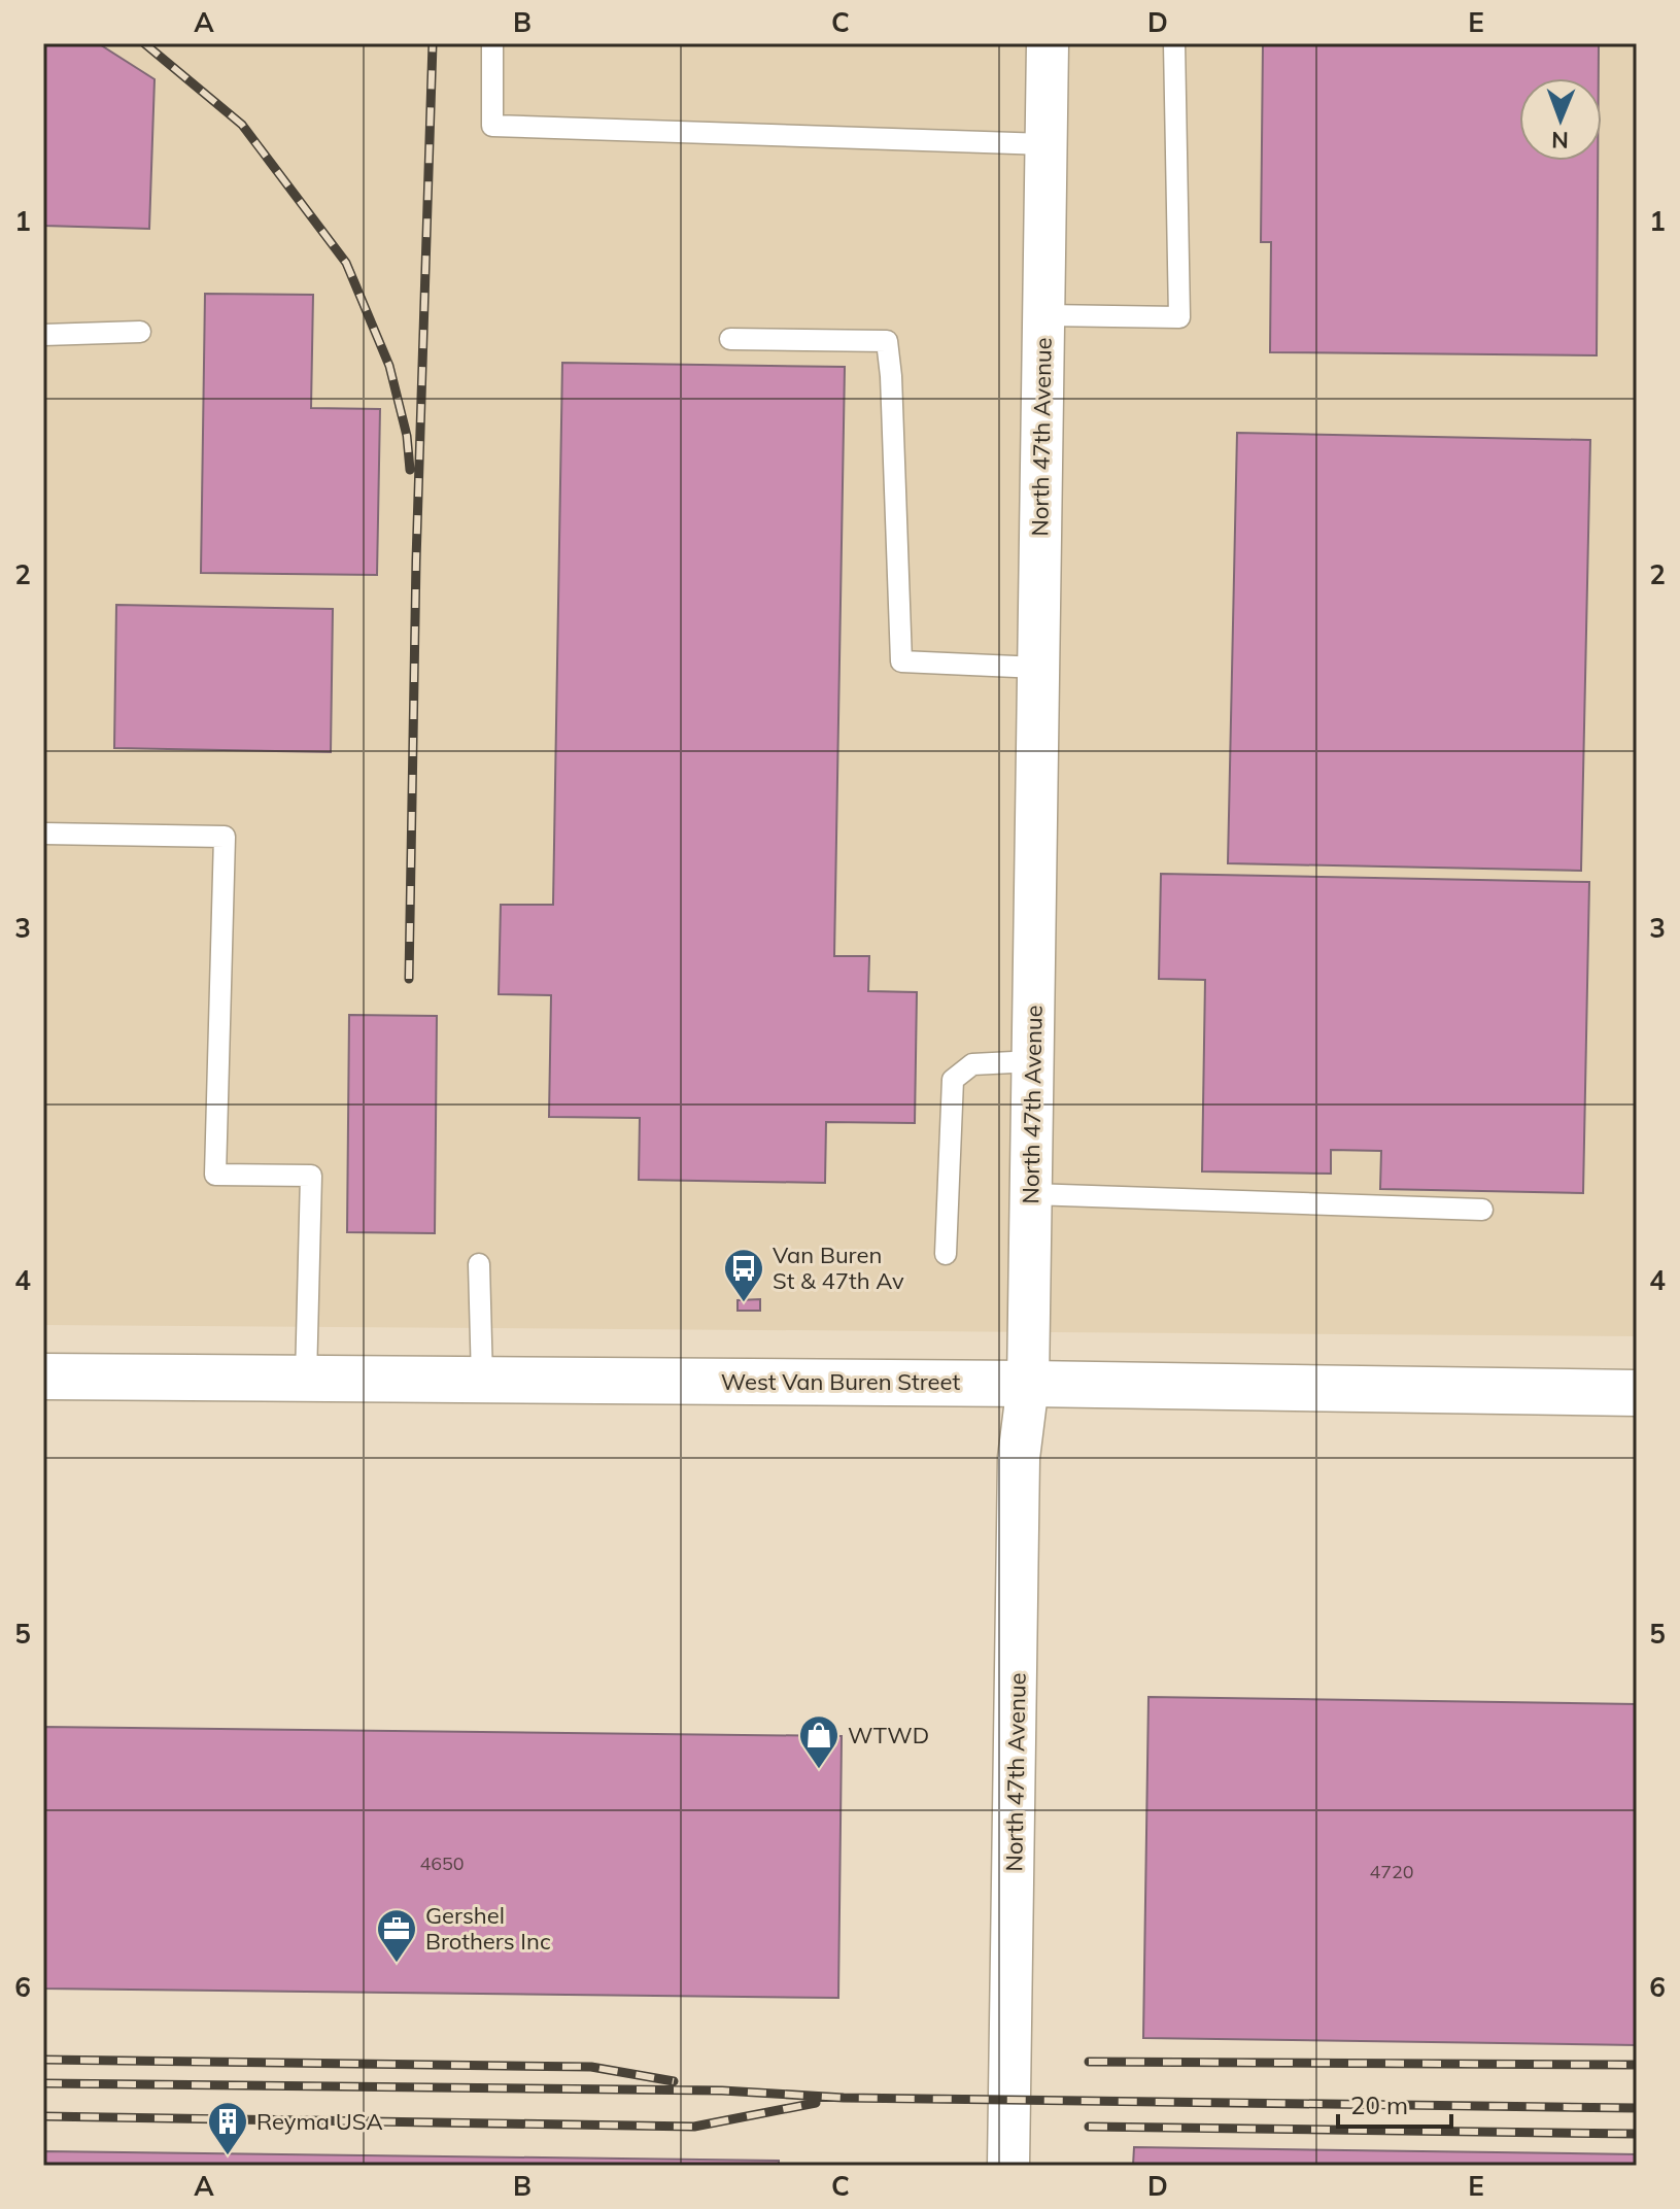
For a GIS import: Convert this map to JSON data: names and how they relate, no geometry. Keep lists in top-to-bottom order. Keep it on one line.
{"streets":{"main road":["West Van Buren Street"],"street":["North 47th Avenue"]},"crossings":[["North 47th Avenue","West Van Buren Street"]],"places":{"bus stop":["Van Buren St & 47th Av"],"shop":["WTWD"],"office":["Gershel Brothers Inc"],"building":["Reyma USA"]},"house_numbers":["4650","4720"],"scale_bar":"20 m","north":"bottom","grid":{"columns":["A","B","C","D","E"],"rows":["1","2","3","4","5","6"]}}
